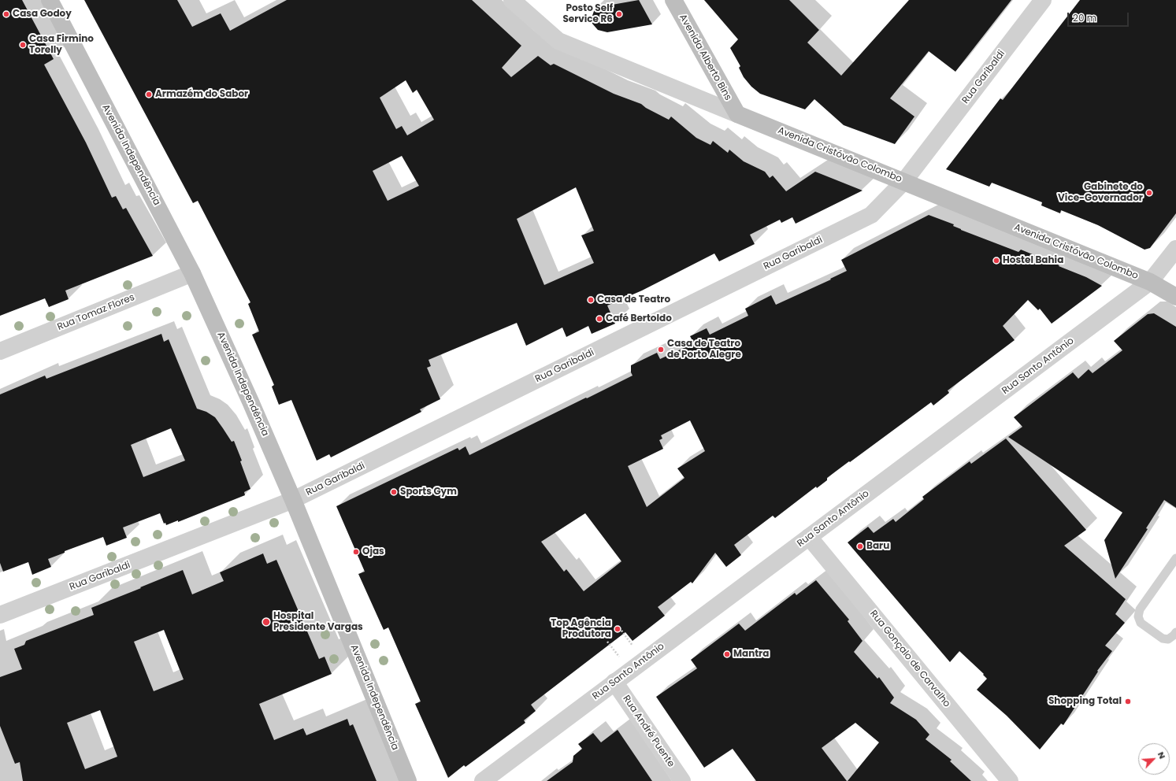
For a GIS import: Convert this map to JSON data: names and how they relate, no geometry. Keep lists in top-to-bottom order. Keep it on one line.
{"streets":{"main road":["Avenida Alberto Bins","Avenida Independência","Avenida Cristóvão Colombo"],"street":["Rua Garibaldi","Rua Tomaz Flores","Rua Santo Antônio","Rua Gonçalo de Carvalho","Rua André Puente"]},"crossings":[["Avenida Alberto Bins","Avenida Cristóvão Colombo"],["Rua Garibaldi","Avenida Independência"],["Rua Garibaldi","Avenida Cristóvão Colombo"],["Avenida Independência","Rua Tomaz Flores"],["Avenida Cristóvão Colombo","Rua Santo Antônio"],["Rua Santo Antônio","Rua Gonçalo de Carvalho"],["Rua Santo Antônio","Rua André Puente"]],"places":["Casa Godoy","Posto Self Service R6","Casa Firmino Torelly","Armazém do Sabor","Gabinete do Vice-Governador","Hostel Bahia","Casa de Teatro","Café Bertoldo","Casa de Teatro de Porto Alegre","Sports Gym","Baru","Ojas","Hospital Presidente Vargas","Top Agência Produtora","Mantra","Shopping Total"],"scale_bar":"20 m","north":"top right"}
